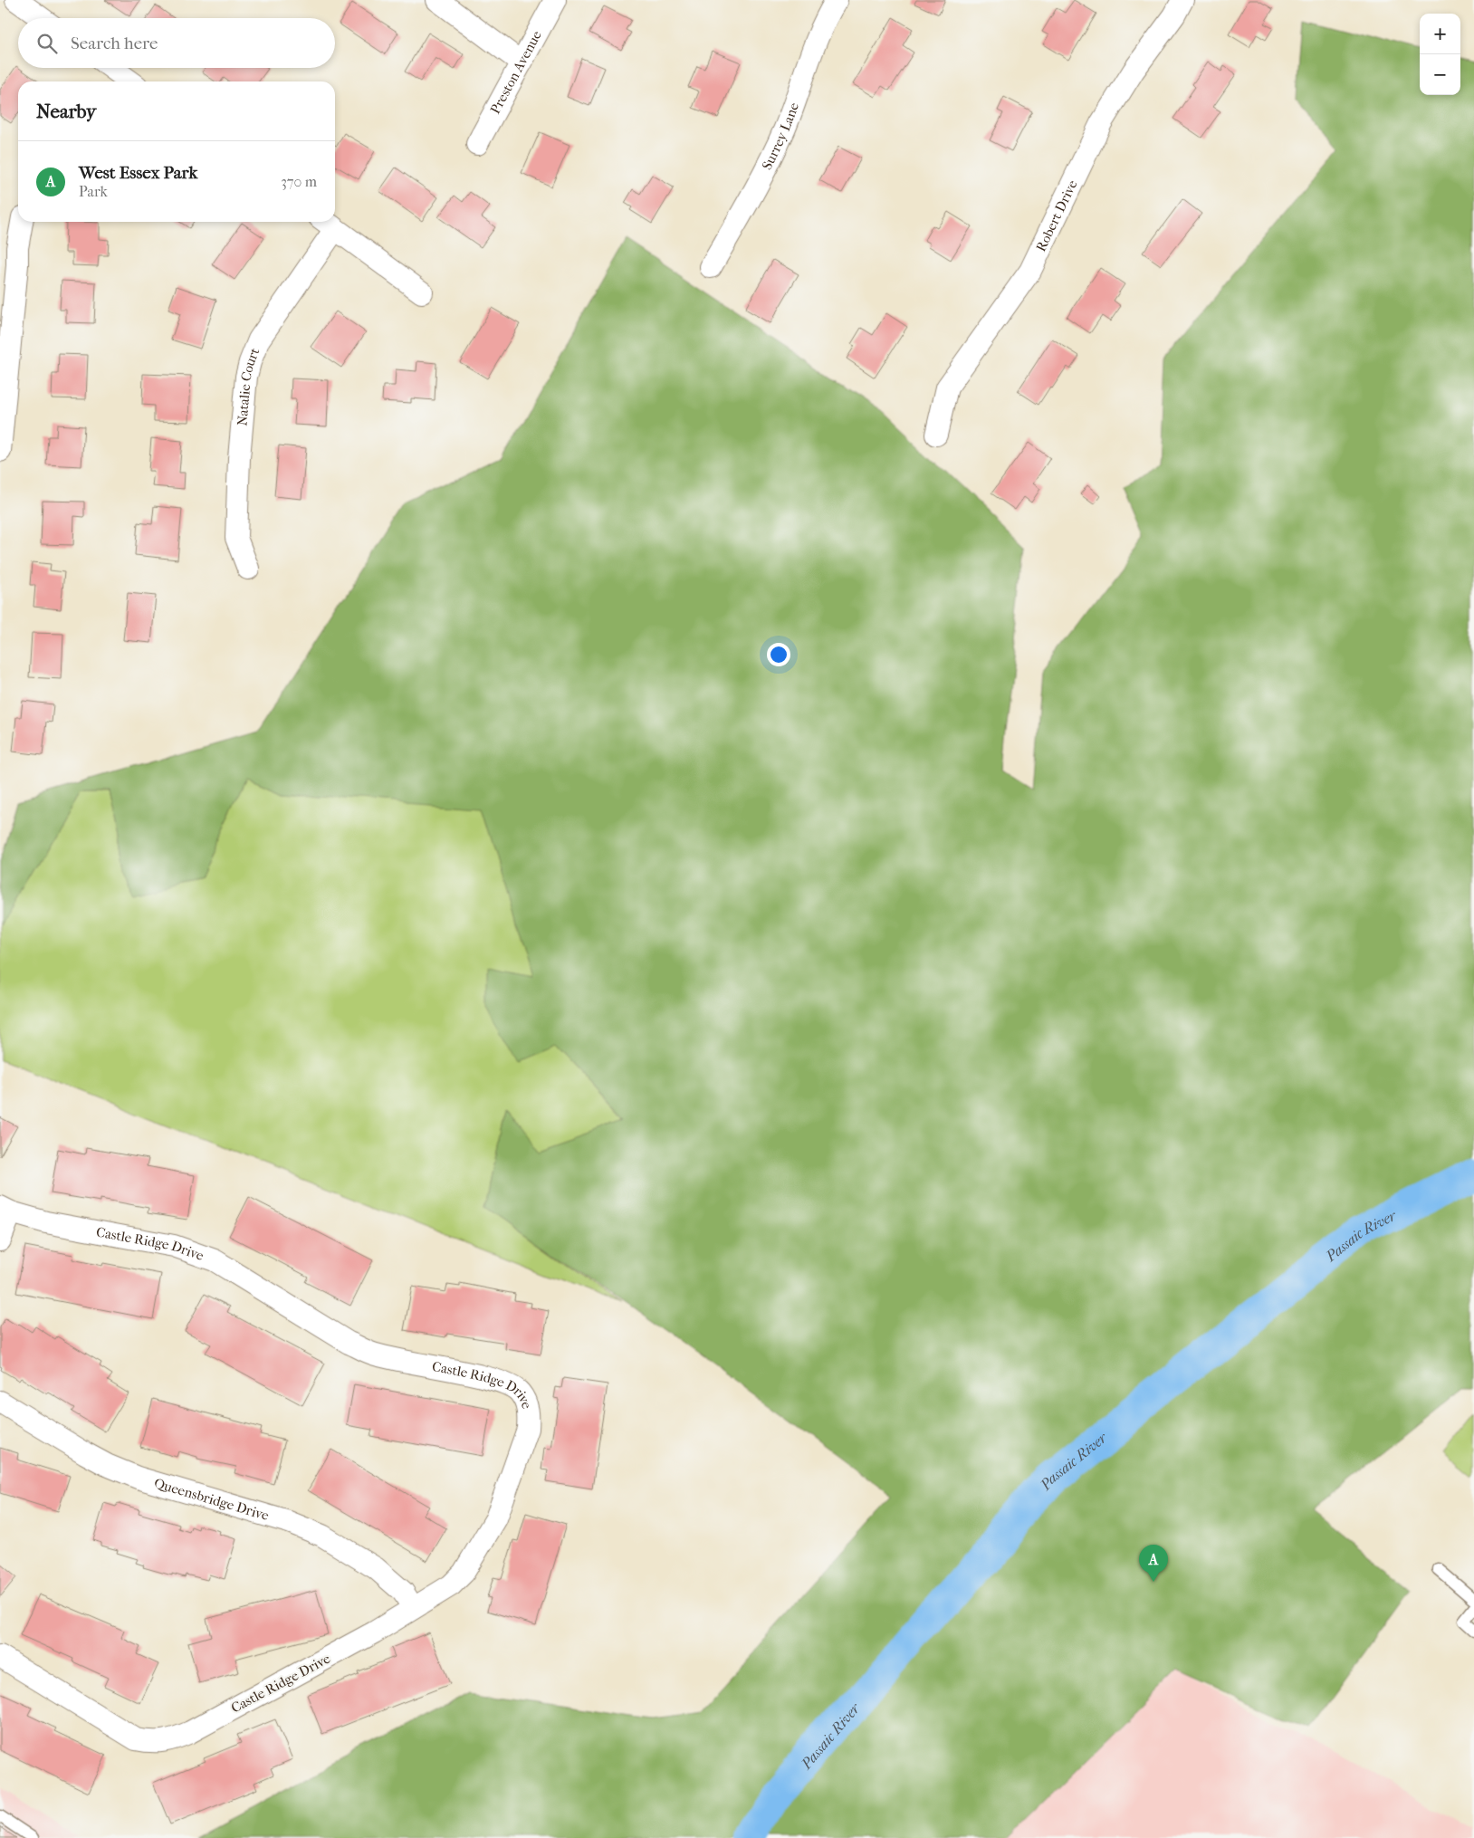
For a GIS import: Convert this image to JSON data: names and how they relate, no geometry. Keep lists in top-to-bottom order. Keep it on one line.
{"streets":{"street":["Preston Avenue","Surrey Lane","Robert Drive","Natalie Court","Castle Ridge Drive","Queensbridge Drive"]},"crossings":[["Castle Ridge Drive","Queensbridge Drive"]],"water":["Passaic River"],"page":{"map_buttons":["+","−"],"search":"Search here","heading":"Nearby","list":[{"mark":"A","name":"West Essex Park","note":"Park","value":"370 m"}],"pins":"A"}}
